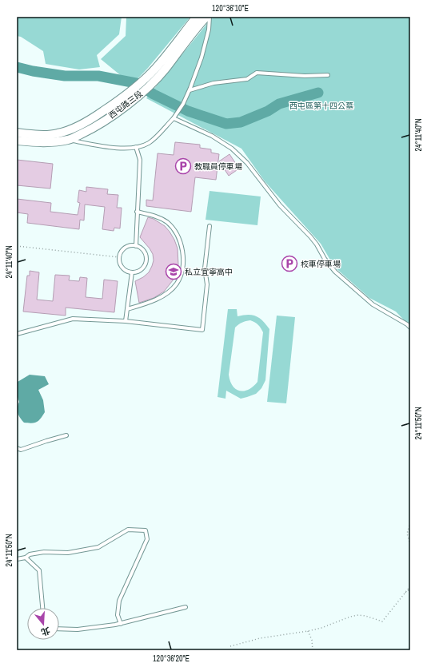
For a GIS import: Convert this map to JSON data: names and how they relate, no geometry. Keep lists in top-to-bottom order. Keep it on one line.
{"streets":{"street":["西屯路三段"]},"parks":["西屯區第十四公墓"],"places":{"parking":["教職員停車場","校車停車場"],"school or university":["私立宜寧高中"]},"north":"bottom","coordinates":["120°36'10\"E","24°11'40\"N","24°11'50\"N","120°36'20\"E"]}
